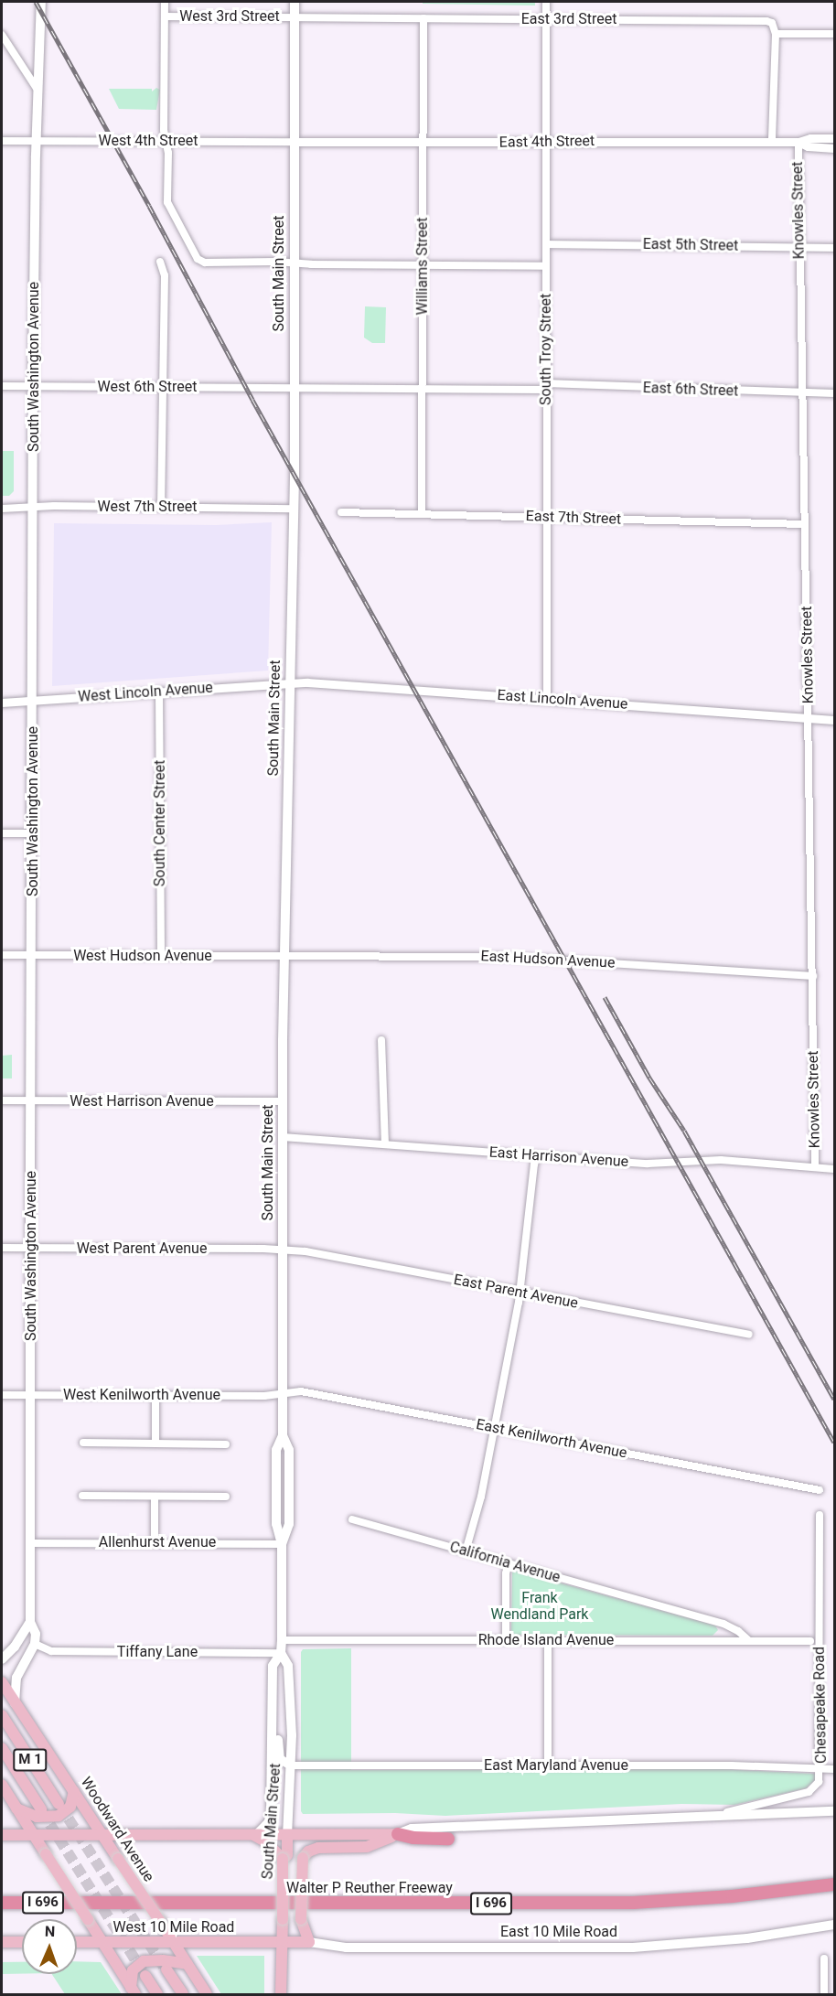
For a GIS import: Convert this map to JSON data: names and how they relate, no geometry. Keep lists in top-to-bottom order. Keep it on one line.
{"streets":{"highway":["Walter P Reuther Freeway","I 696"],"main road":["South Main Street","South Washington Avenue","M 1","Woodward Avenue","West 10 Mile Road","East 10 Mile Road"],"street":["West 3rd Street","East 3rd Street","West 4th Street","East 4th Street","Knowles Street","East 5th Street","Williams Street","South Troy Street","West 6th Street","East 6th Street","West 7th Street","East 7th Street","West Lincoln Avenue","East Lincoln Avenue","South Center Street","West Hudson Avenue","East Hudson Avenue","West Harrison Avenue","East Harrison Avenue","West Parent Avenue","East Parent Avenue","West Kenilworth Avenue","East Kenilworth Avenue","Allenhurst Avenue","California Avenue","Rhode Island Avenue","Tiffany Lane","Chesapeake Road","East Maryland Avenue"]},"crossings":[["West 3rd Street","East 3rd Street"],["West 3rd Street","South Main Street"],["East 3rd Street","Williams Street"],["East 3rd Street","South Main Street"],["East 3rd Street","South Troy Street"],["West 4th Street","East 4th Street"],["West 4th Street","South Main Street"],["West 4th Street","South Washington Avenue"],["East 4th Street","Knowles Street"],["East 4th Street","Williams Street"],["East 4th Street","South Main Street"],["East 4th Street","South Troy Street"],["Knowles Street","East 5th Street"],["Knowles Street","East 6th Street"],["Knowles Street","East 7th Street"],["Knowles Street","East Lincoln Avenue"],["Knowles Street","East Hudson Avenue"],["Knowles Street","East Harrison Avenue"],["East 5th Street","South Troy Street"],["Williams Street","East 6th Street"],["Williams Street","East 7th Street"],["South Main Street","West 6th Street"],["South Main Street","East 6th Street"],["South Main Street","West 7th Street"],["South Main Street","West Lincoln Avenue"],["South Main Street","East Lincoln Avenue"],["South Main Street","West Hudson Avenue"],["South Main Street","East Hudson Avenue"],["South Main Street","West Harrison Avenue"],["South Main Street","East Harrison Avenue"],["South Main Street","West Parent Avenue"],["South Main Street","East Parent Avenue"],["South Main Street","West Kenilworth Avenue"],["South Main Street","East Kenilworth Avenue"],["South Main Street","Allenhurst Avenue"],["South Main Street","Rhode Island Avenue"],["South Main Street","Tiffany Lane"],["South Main Street","East Maryland Avenue"],["South Main Street","West 10 Mile Road"],["South Main Street","East 10 Mile Road"],["South Troy Street","East 6th Street"],["South Troy Street","East 7th Street"],["South Troy Street","East Lincoln Avenue"],["South Washington Avenue","West 6th Street"],["South Washington Avenue","West 7th Street"],["South Washington Avenue","West Lincoln Avenue"],["South Washington Avenue","West Hudson Avenue"],["South Washington Avenue","West Harrison Avenue"],["South Washington Avenue","West Parent Avenue"],["South Washington Avenue","West Kenilworth Avenue"],["South Washington Avenue","Allenhurst Avenue"],["South Washington Avenue","Tiffany Lane"],["West 6th Street","East 6th Street"],["West Lincoln Avenue","East Lincoln Avenue"],["West Lincoln Avenue","South Center Street"],["South Center Street","West Hudson Avenue"],["West Hudson Avenue","East Hudson Avenue"],["West Parent Avenue","East Parent Avenue"],["West Kenilworth Avenue","East Kenilworth Avenue"],["California Avenue","Rhode Island Avenue"],["Chesapeake Road","East Maryland Avenue"],["Woodward Avenue","West 10 Mile Road"],["West 10 Mile Road","East 10 Mile Road"]],"parks":["Frank Wendland Park"],"north":"top"}
